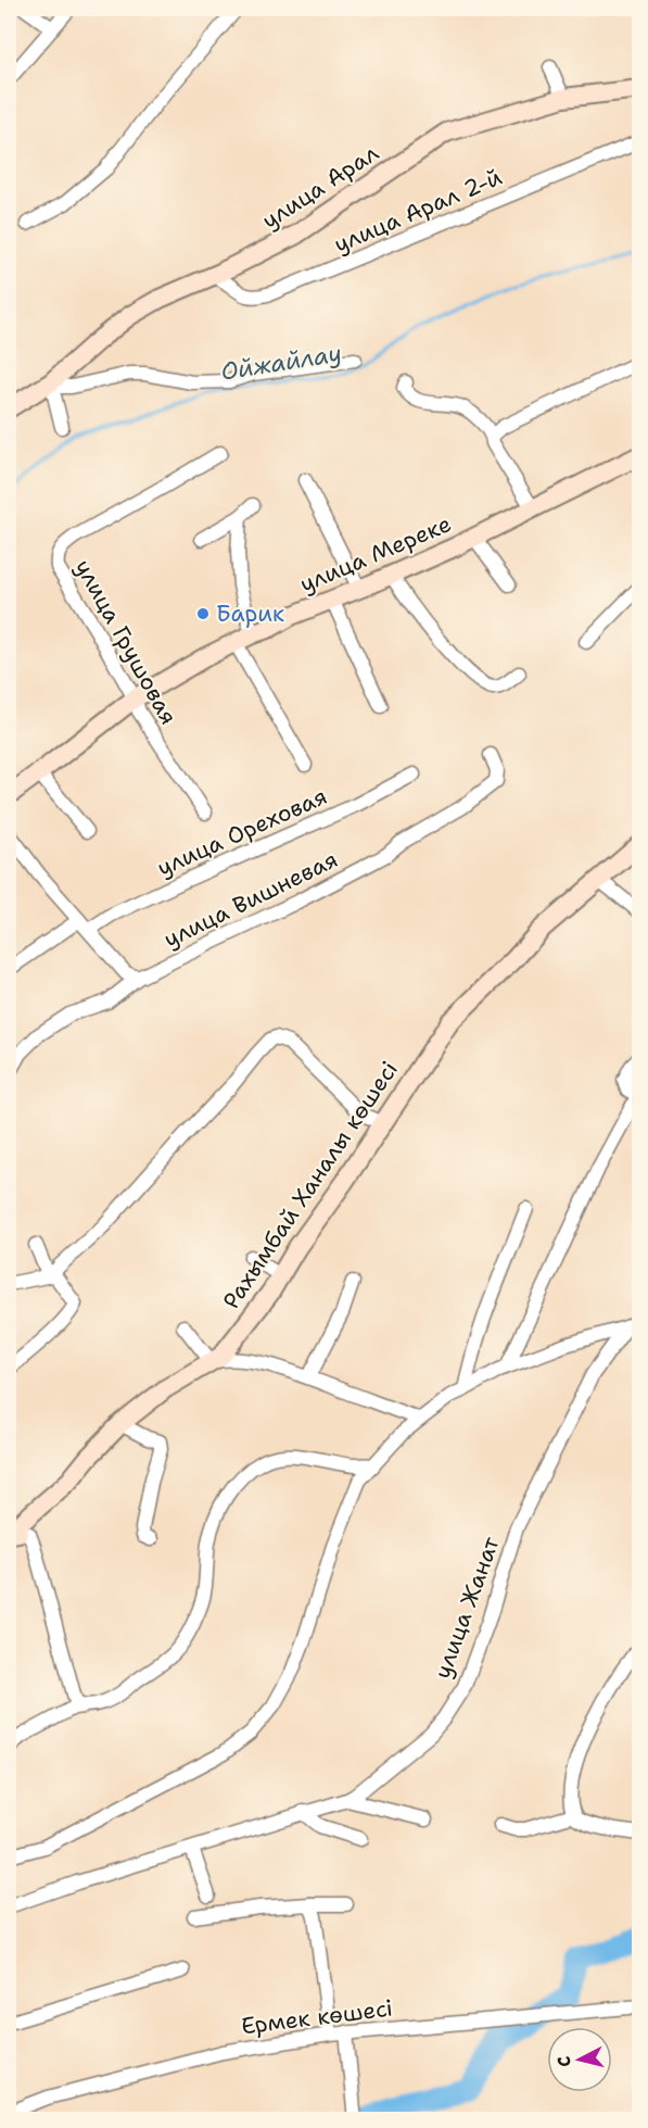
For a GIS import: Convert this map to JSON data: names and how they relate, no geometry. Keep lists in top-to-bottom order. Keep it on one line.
{"streets":{"street":["улица Арал","улица Арал 2-й","улица Мереке","улица Грушовая","улица Ореховая","улица Вишневая","Рахымбай Ханалы көшесі","улица Жанат","Ермек көшесі"]},"crossings":[["улица Арал","улица Арал 2-й"],["улица Мереке","улица Грушовая"]],"water":["Ойжайлау"],"places":["Барик"],"north":"left"}
